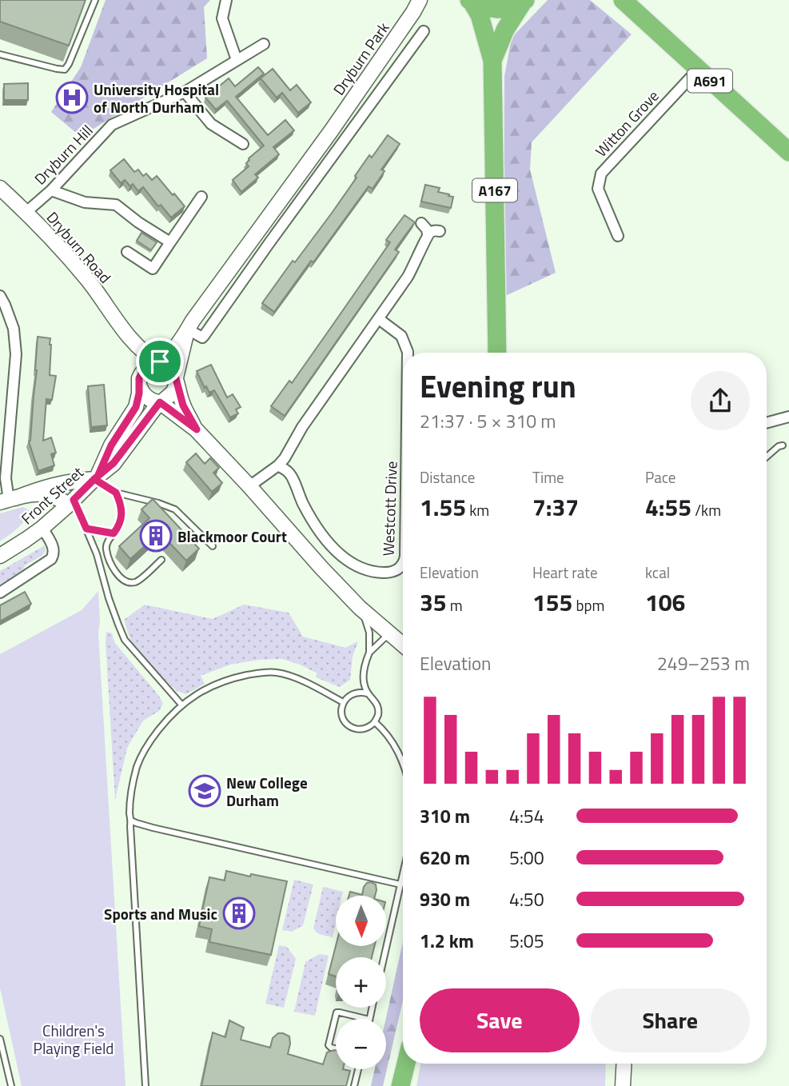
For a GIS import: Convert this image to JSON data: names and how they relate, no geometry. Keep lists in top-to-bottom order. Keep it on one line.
{"streets":{"highway":["A691","A167"],"street":["Dryburn Park","Witton Grove","Dryburn Hill","Dryburn Road","Front Street","Westcott Drive"]},"crossings":[["Dryburn Park","Dryburn Road"],["Dryburn Park","Front Street"],["A691","Witton Grove"],["Dryburn Hill","Dryburn Road"],["Dryburn Road","Front Street"]],"parks":["Children's Playing Field"],"places":{"hospital":["University Hospital of North Durham"],"building":["Blackmoor Court","Sports and Music"],"school or university":["New College Durham"]},"north":"bottom","page":{"heading":["Evening run","21:37 · 5 × 310 m"],"stats":[["Distance","1.55 km"],["Time","7:37"],["Pace","4:55 /km"],["Elevation","35 m"],["Heart rate","155 bpm"],["kcal","106"]],"chart":["Elevation","249–253 m"],"list":[{"name":"310 m","note":"4:54"},{"name":"620 m","note":"5:00"},{"name":"930 m","note":"4:50"},{"name":"1.2 km","note":"5:05"}],"map_buttons":["+","−"],"buttons":["Save","Share"]}}
